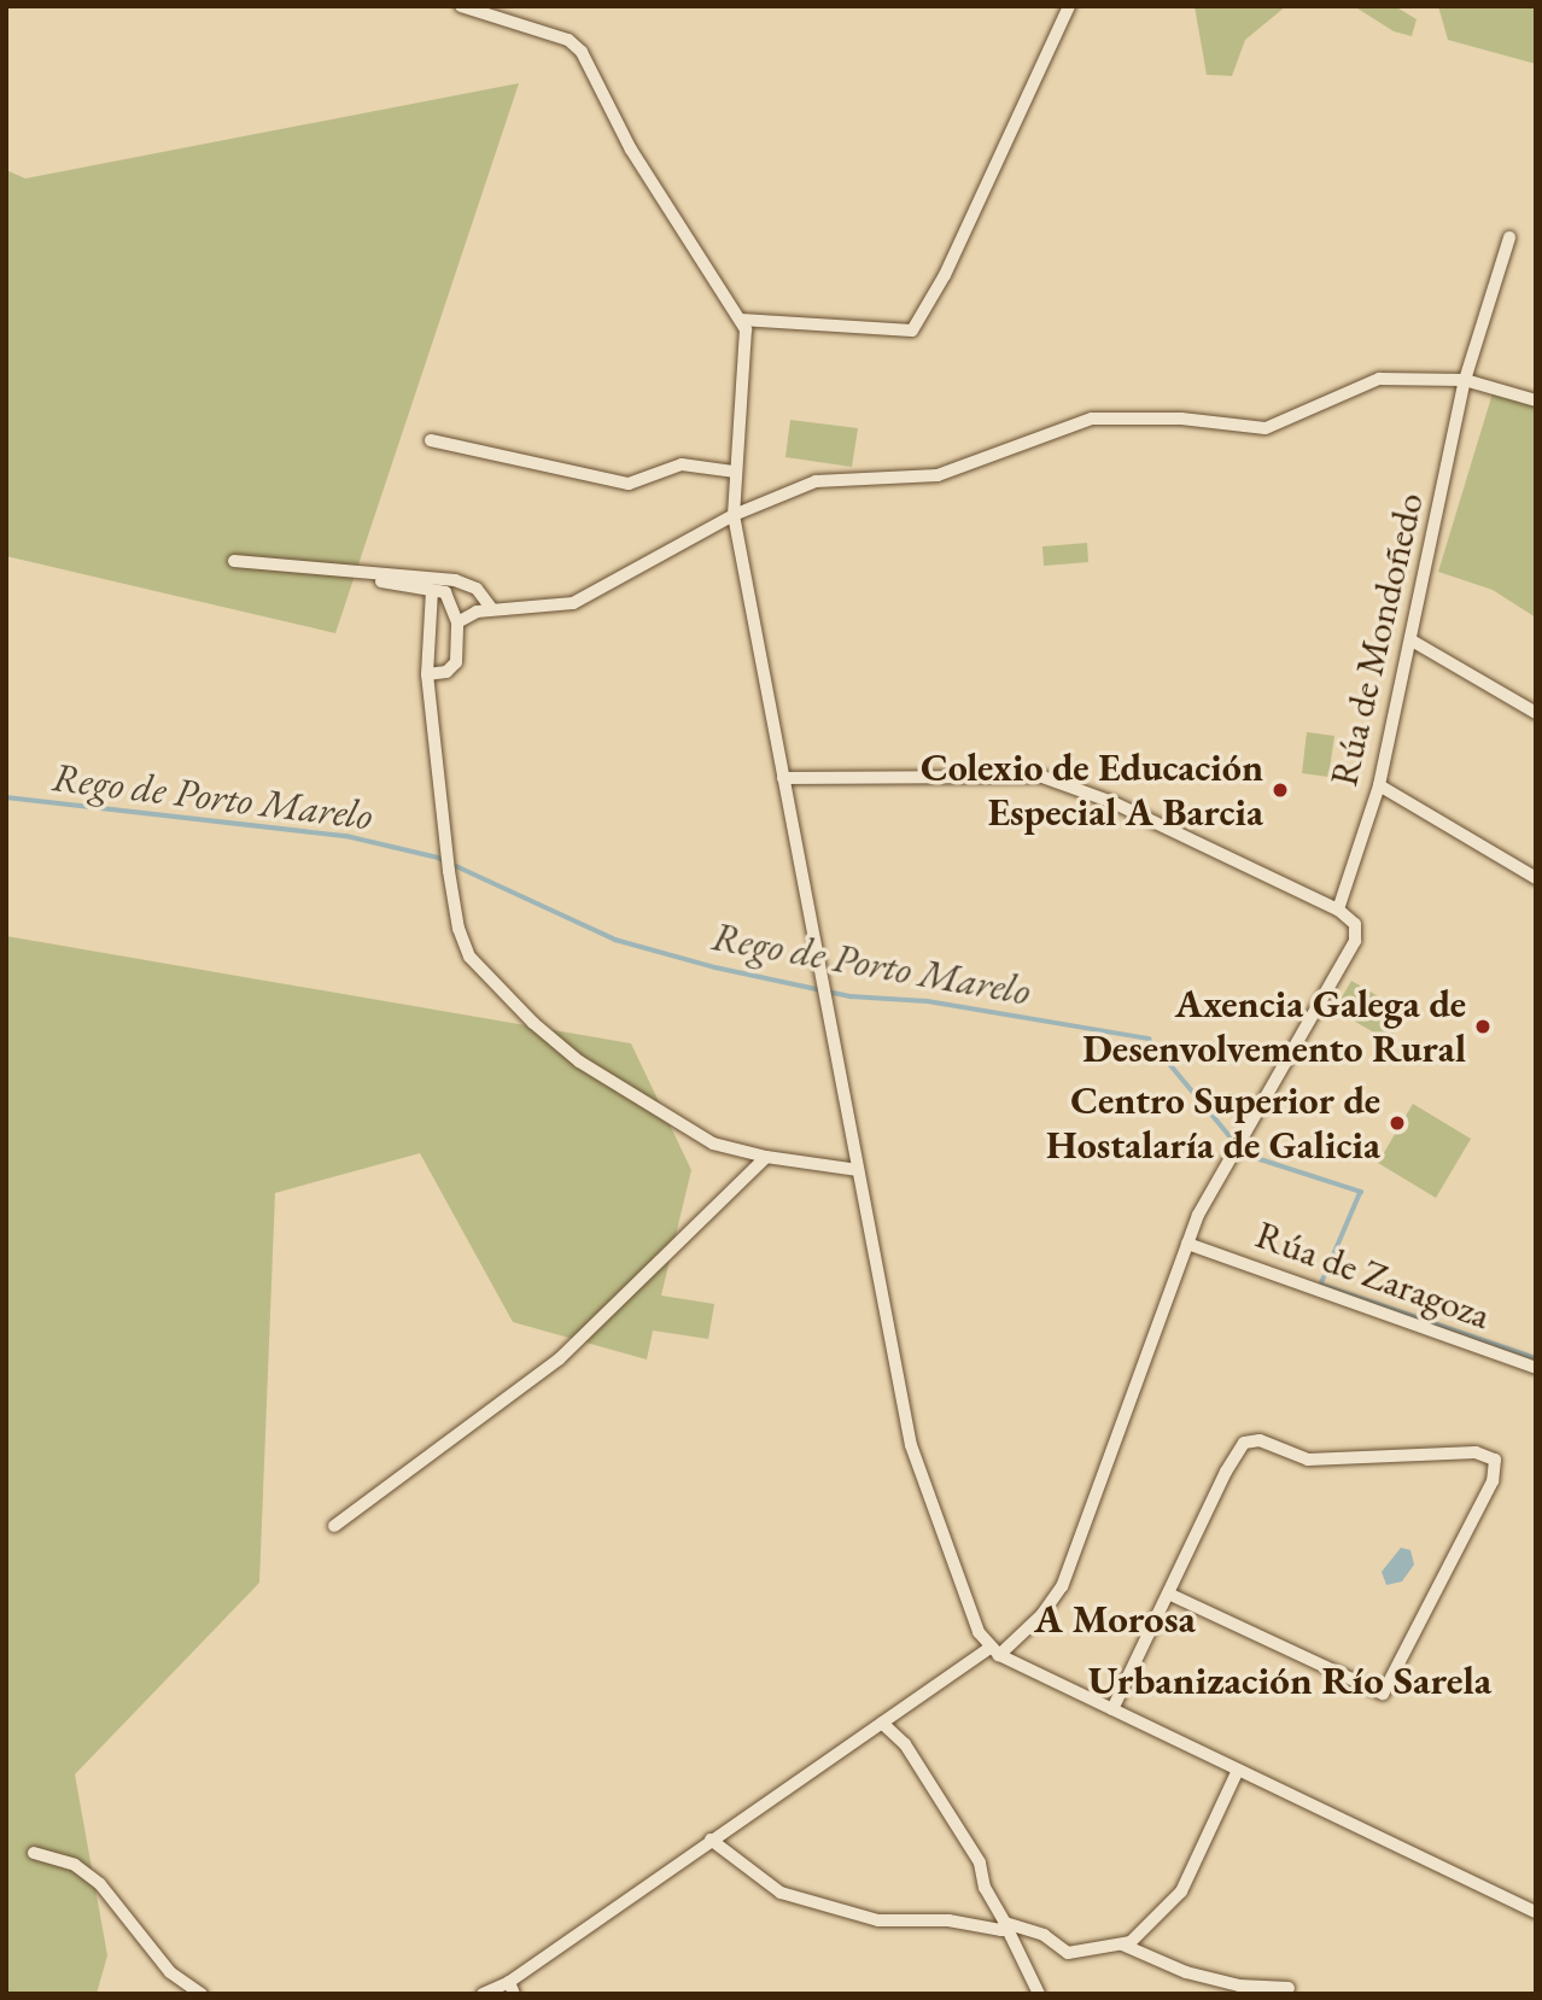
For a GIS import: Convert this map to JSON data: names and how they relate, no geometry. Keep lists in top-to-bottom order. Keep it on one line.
{"streets":{"street":["Rúa de Mondoñedo","Rúa de Zaragoza"]},"districts":["A Morosa","Urbanización Río Sarela"],"water":["Rego de Porto Marelo"],"places":["Colexio de Educación Especial A Barcia","Axencia Galega de Desenvolvemento Rural","Centro Superior de Hostalaría de Galicia"]}
